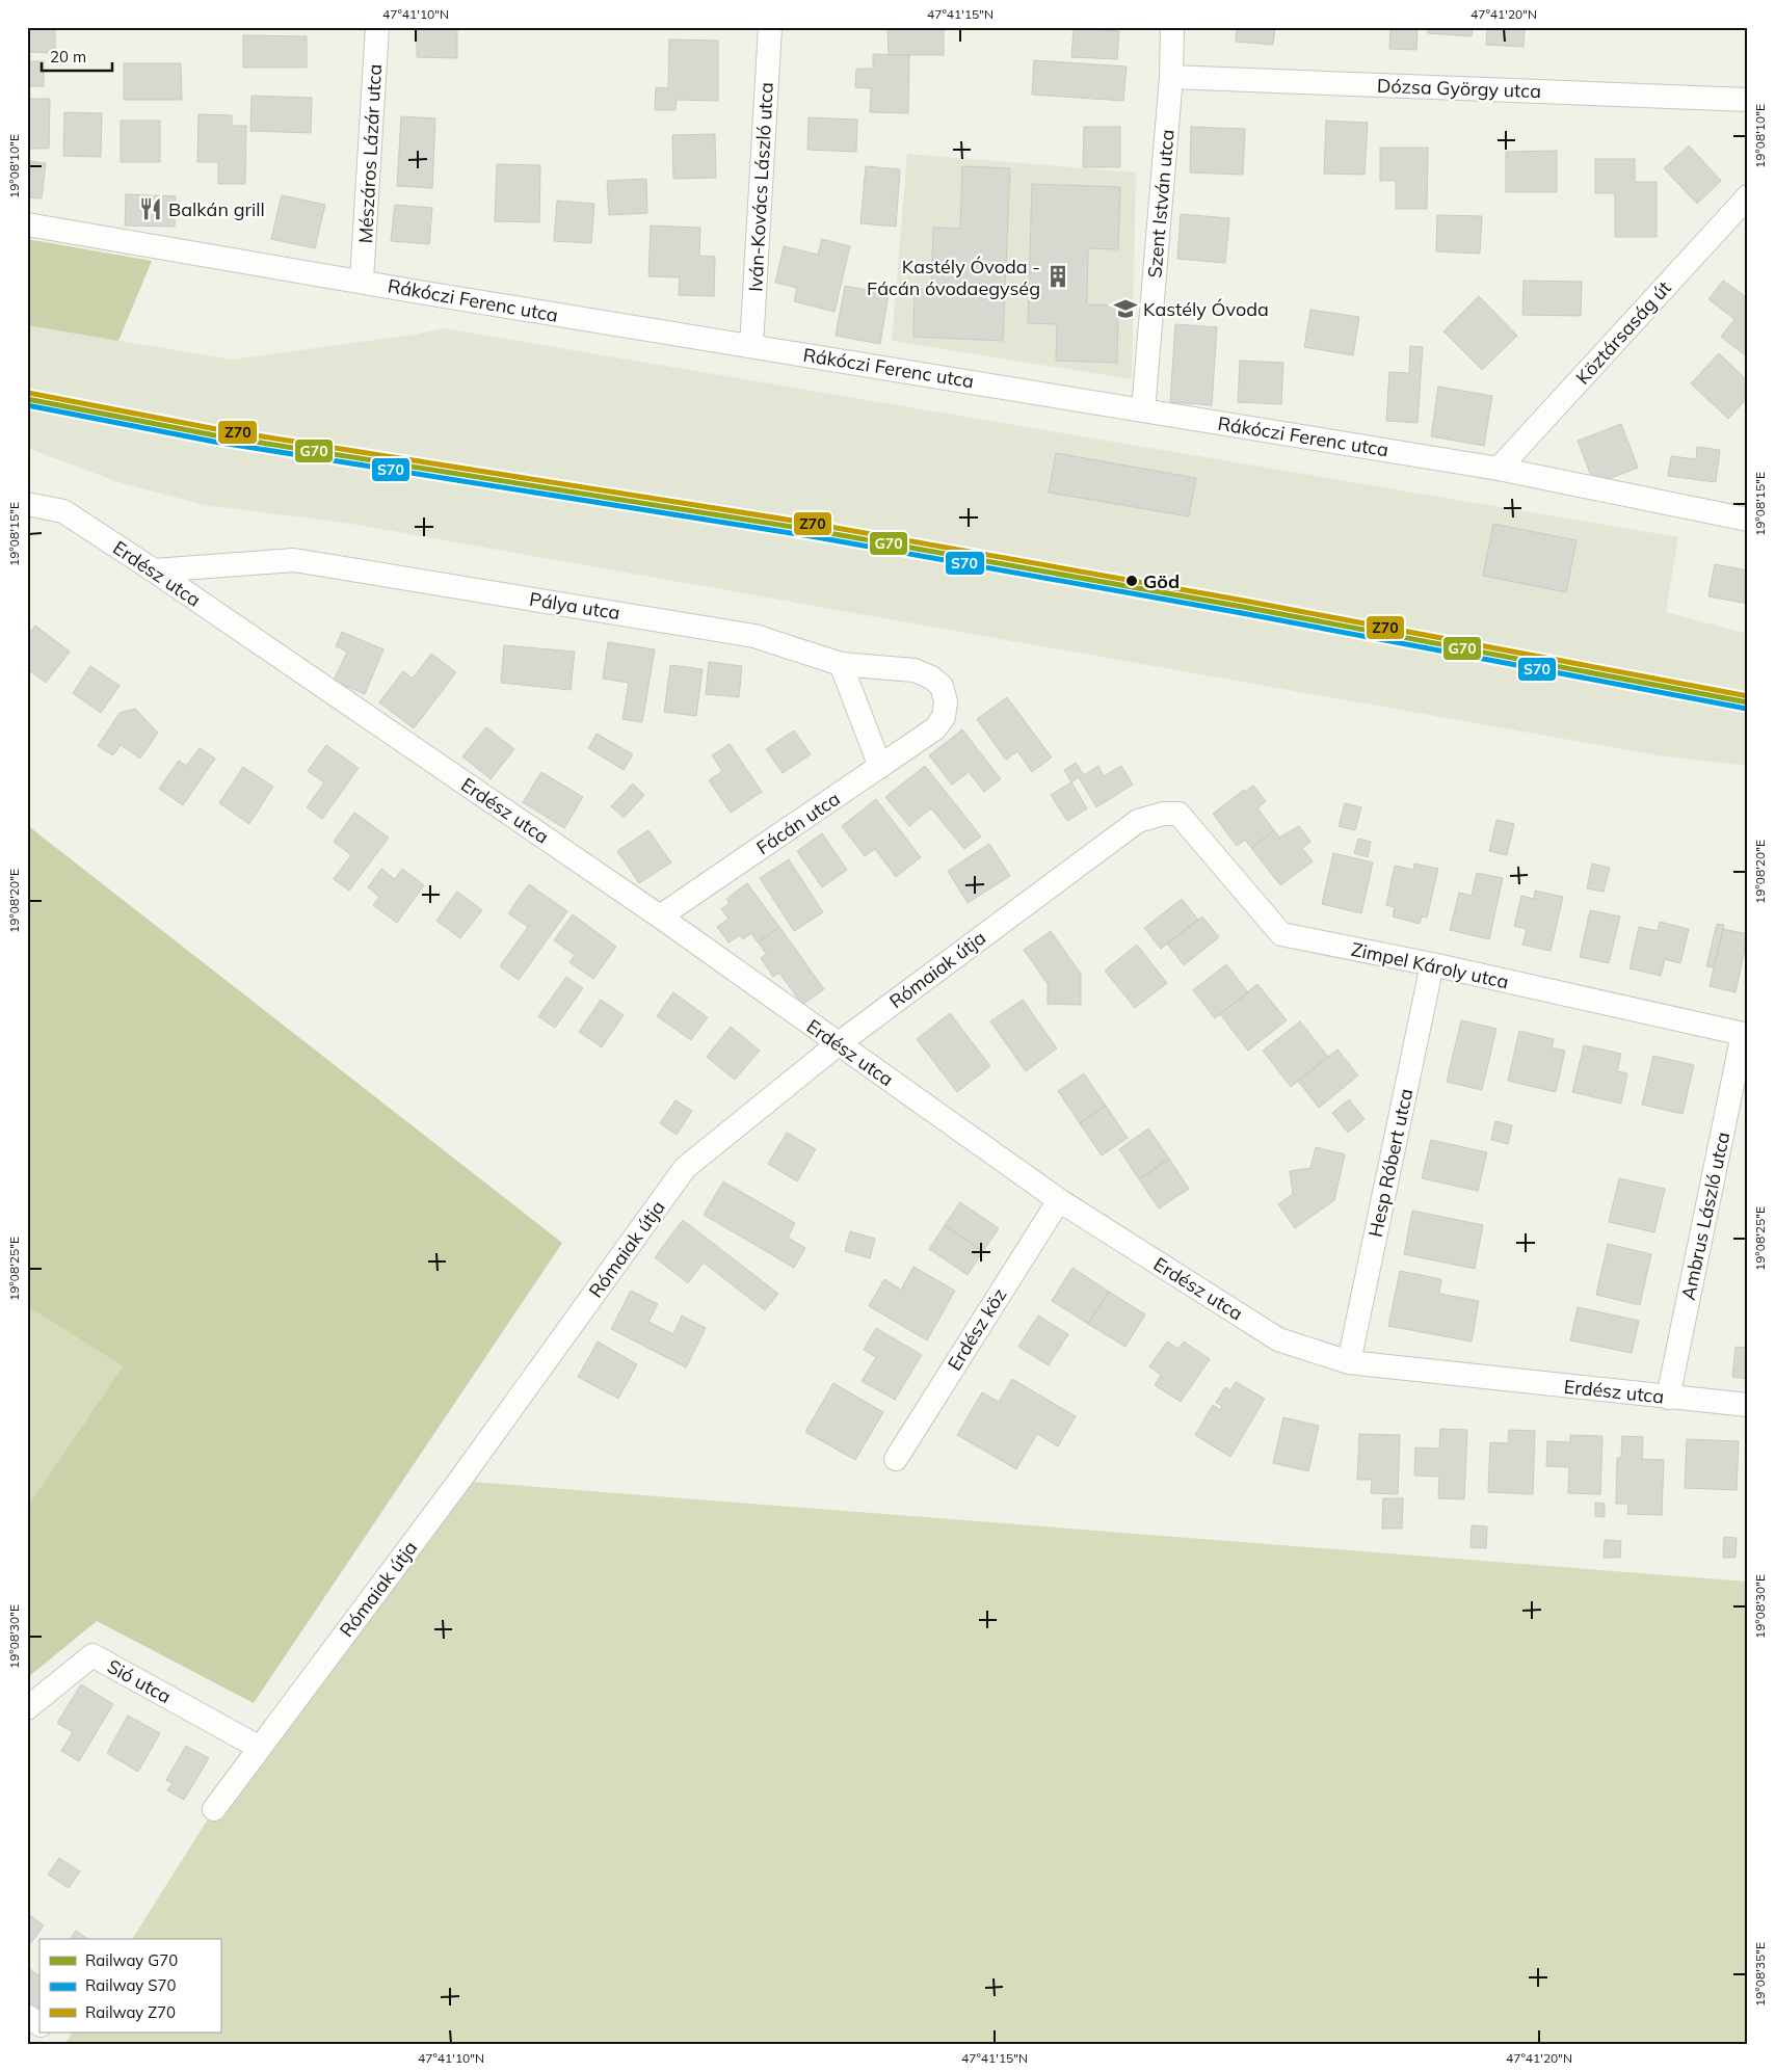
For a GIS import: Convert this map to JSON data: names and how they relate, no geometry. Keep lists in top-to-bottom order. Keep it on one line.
{"streets":{"street":["Dózsa György utca","Mészáros Lázár utca","Iván-Kovács László utca","Szent István utca","Rákóczi Ferenc utca","Köztársaság út","Erdész utca","Pálya utca","Fácán utca","Zimpel Károly utca","Rómaiak útja","Hesp Róbert utca","Ambrus László utca","Erdész köz","Sió utca"]},"crossings":[["Dózsa György utca","Szent István utca"],["Mészáros Lázár utca","Rákóczi Ferenc utca"],["Iván-Kovács László utca","Rákóczi Ferenc utca"],["Szent István utca","Rákóczi Ferenc utca"],["Rákóczi Ferenc utca","Köztársaság út"],["Erdész utca","Pálya utca"],["Erdész utca","Fácán utca"],["Erdész utca","Rómaiak útja"],["Erdész utca","Hesp Róbert utca"],["Erdész utca","Ambrus László utca"],["Erdész utca","Erdész köz"],["Pálya utca","Fácán utca"],["Zimpel Károly utca","Rómaiak útja"],["Zimpel Károly utca","Hesp Róbert utca"],["Zimpel Károly utca","Ambrus László utca"],["Rómaiak útja","Sió utca"]],"places":{"restaurant":["Balkán grill"],"building":["Kastély Óvoda - Fácán óvodaegység"],"school or university":["Kastély Óvoda"],"other":["Göd"]},"lines":["rail line Z70","rail line G70","rail line S70"],"legend":["Railway G70","Railway S70","Railway Z70"],"scale_bar":"20 m","coordinates":["47°41'10\"N","47°41'15\"N","47°41'20\"N","19°08'10\"E","19°08'15\"E","19°08'20\"E","19°08'25\"E","19°08'30\"E","19°08'35\"E"]}
